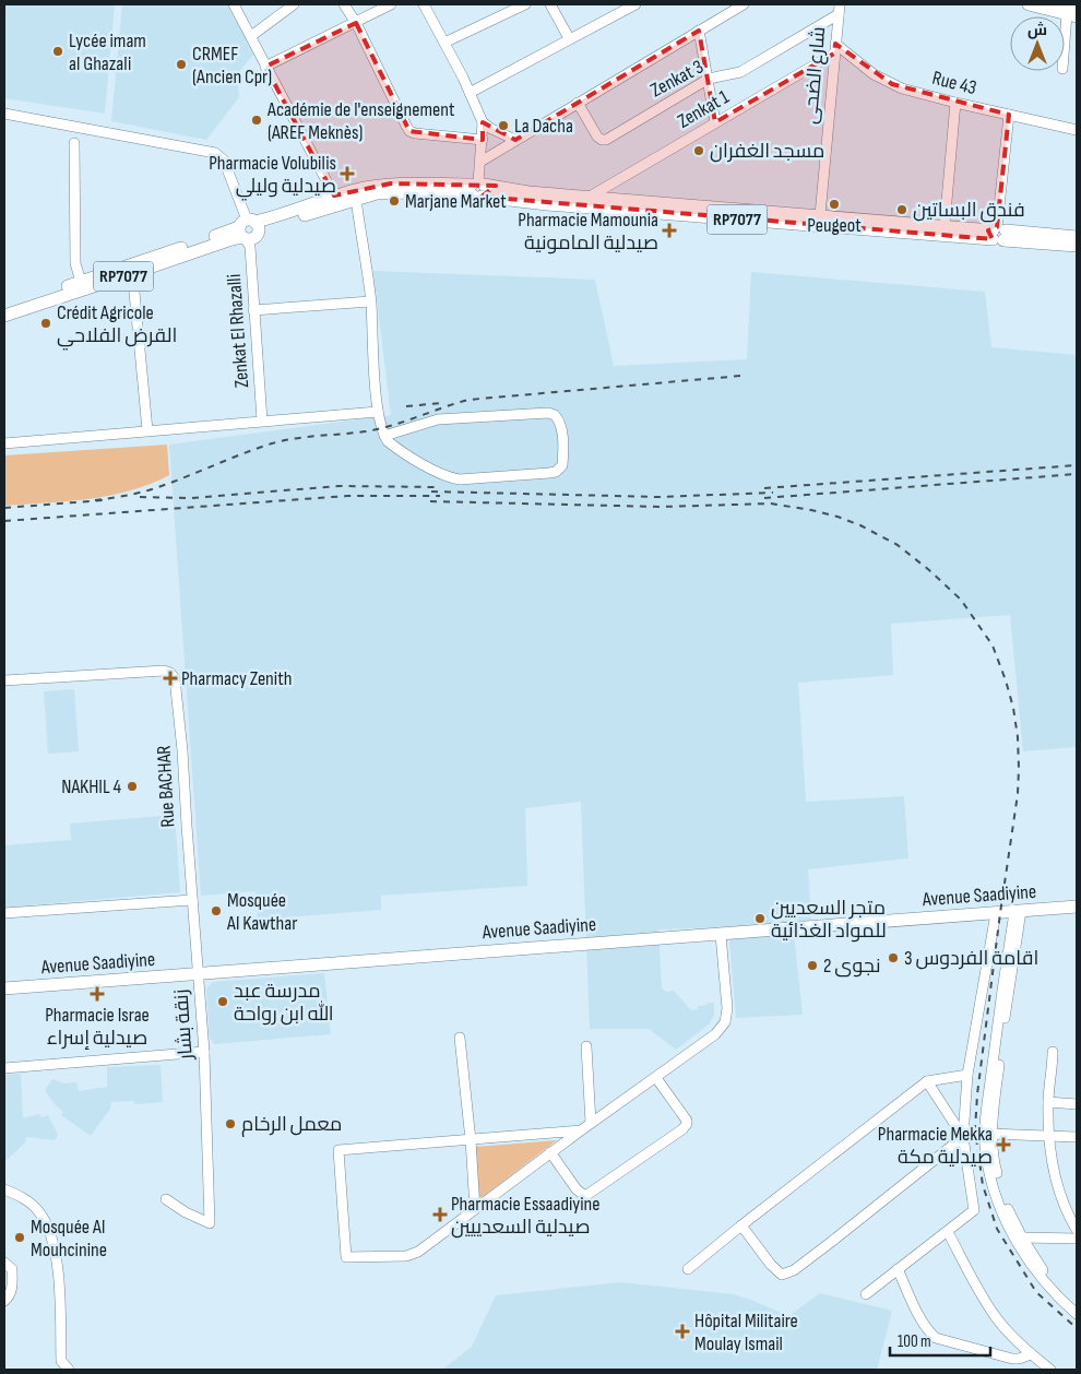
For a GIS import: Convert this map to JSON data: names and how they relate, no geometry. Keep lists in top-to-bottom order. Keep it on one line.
{"streets":{"main road":["RP7077","Avenue Saadiyine"],"street":["شارع الضحى","Zenkat 3","Rue 43","Zenkat 1","Zenkat El Rhazalli","Rue BACHAR","زنقة بشار"]},"crossings":[["شارع الضحى","Zenkat 3"],["شارع الضحى","Rue 43"],["شارع الضحى","Zenkat 1"],["شارع الضحى","RP7077"],["Rue 43","Zenkat 1"],["Zenkat 1","RP7077"],["RP7077","Zenkat El Rhazalli"],["Rue BACHAR","زنقة بشار"],["Avenue Saadiyine","زنقة بشار"]],"places":{"other":["Lycée imam al Ghazali","CRMEF (Ancien Cpr)","Académie de l'enseignement (AREF Meknès)","La Dacha","مسجد الغفران","Marjane Market","Peugeot","فندق البساتين","Crédit Agricole القرض الفلاحي","NAKHIL 4","Mosquée Al Kawthar","متجر السعديين للمواد الغذائية","اقامة الفردوس 3","نجوى 2","مدرسة عبد الله ابن رواحة","معمل الرخام","Mosquée Al Mouhcinine"],"health":["Pharmacie Volubilis صيدلية وليلي","Pharmacie Mamounia صيدلية المامونية","Pharmacy Zenith","Pharmacie Israe صيدلية إسراء","Pharmacie Mekka صيدلية مكة","Pharmacie Essaadiyine صيدلية السعدييين","Hôpital Militaire Moulay Ismail"]},"scale_bar":"100 m","north":"top"}
